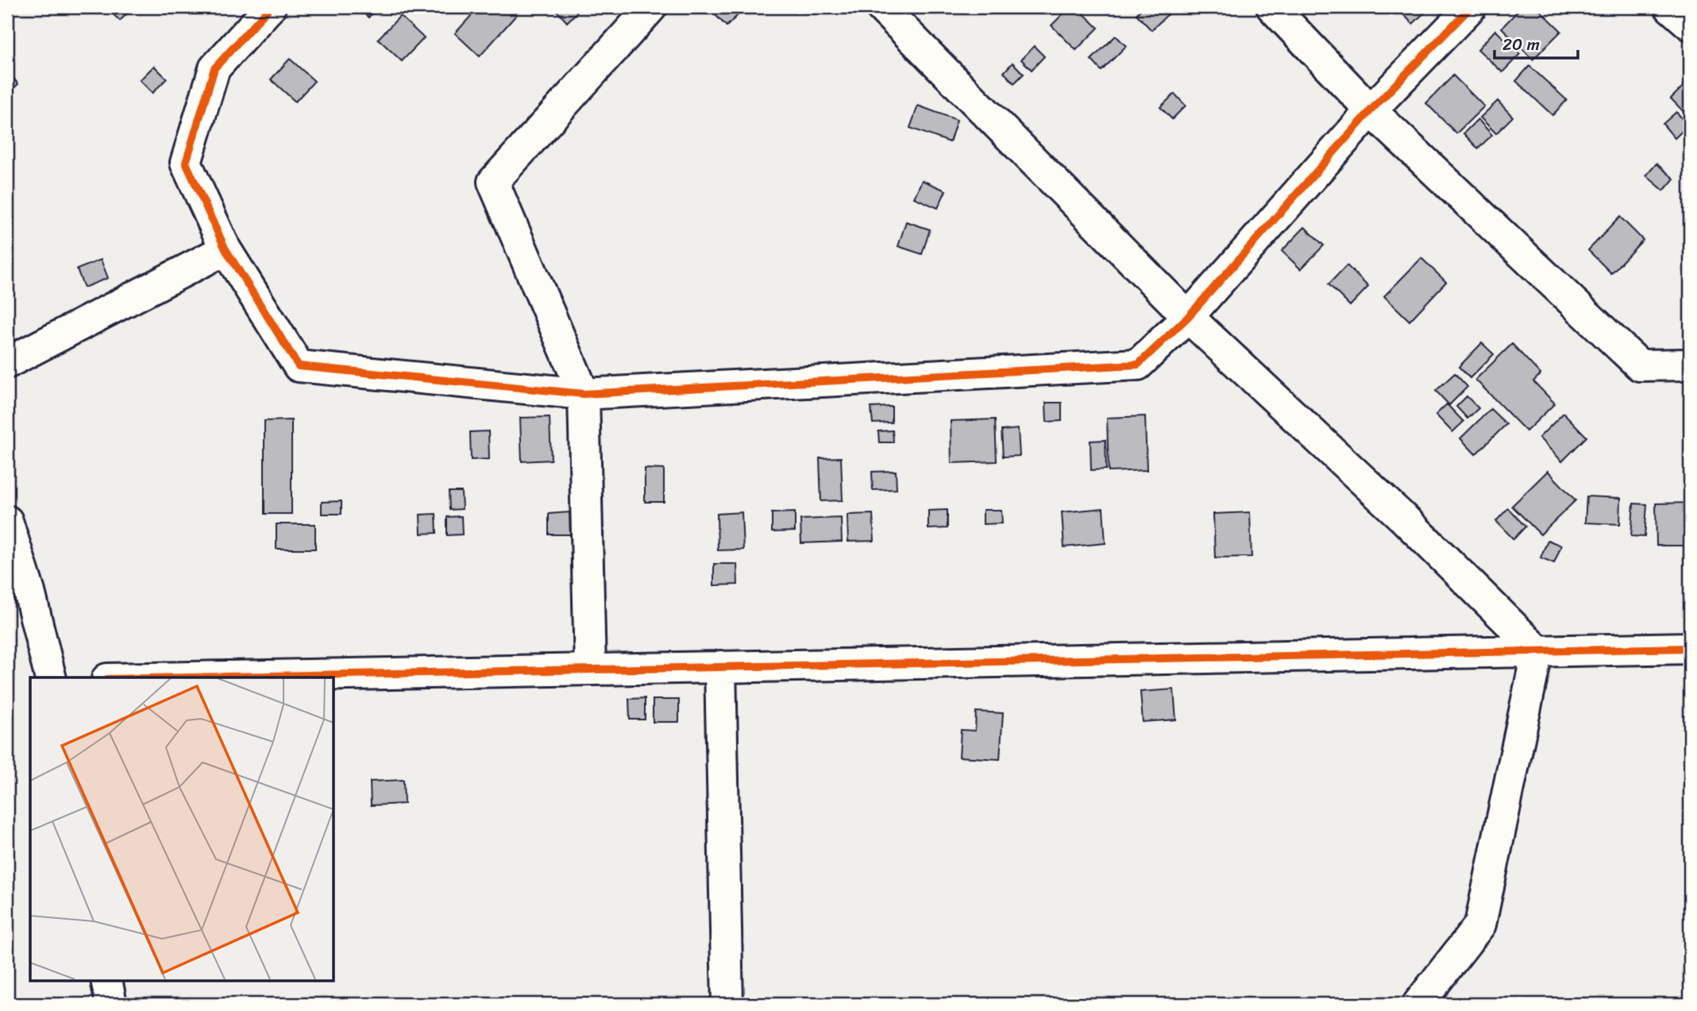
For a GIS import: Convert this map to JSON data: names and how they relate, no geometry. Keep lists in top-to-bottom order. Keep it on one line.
{"scale_bar":"20 m"}
